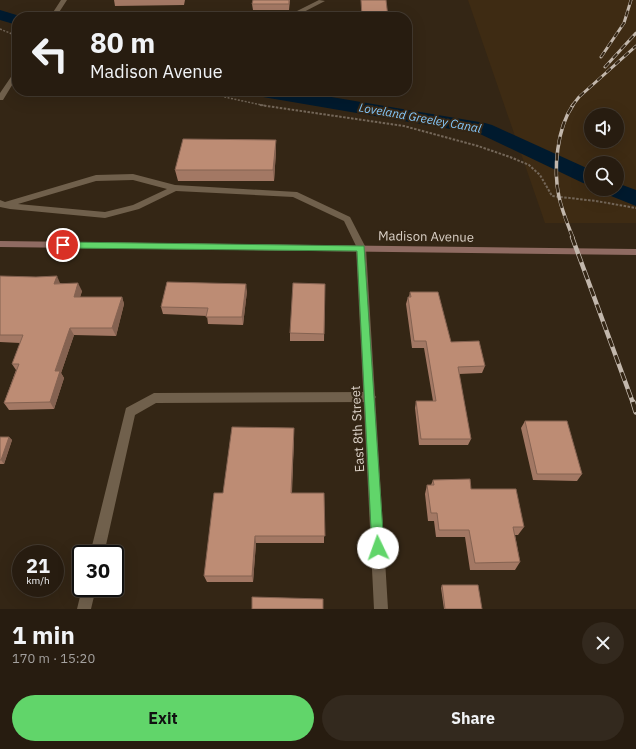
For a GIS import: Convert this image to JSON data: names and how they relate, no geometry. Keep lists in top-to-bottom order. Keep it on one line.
{"streets":{"main road":["Madison Avenue"],"street":["East 8th Street"]},"crossings":[["Madison Avenue","East 8th Street"]],"water":["Loveland Greeley Canal"],"page":{"turn":["80 m","Madison Avenue"],"speed":"21 km/h","limit":"30","heading":["1 min","170 m · 15:20"],"buttons":["Exit","Share"]}}
